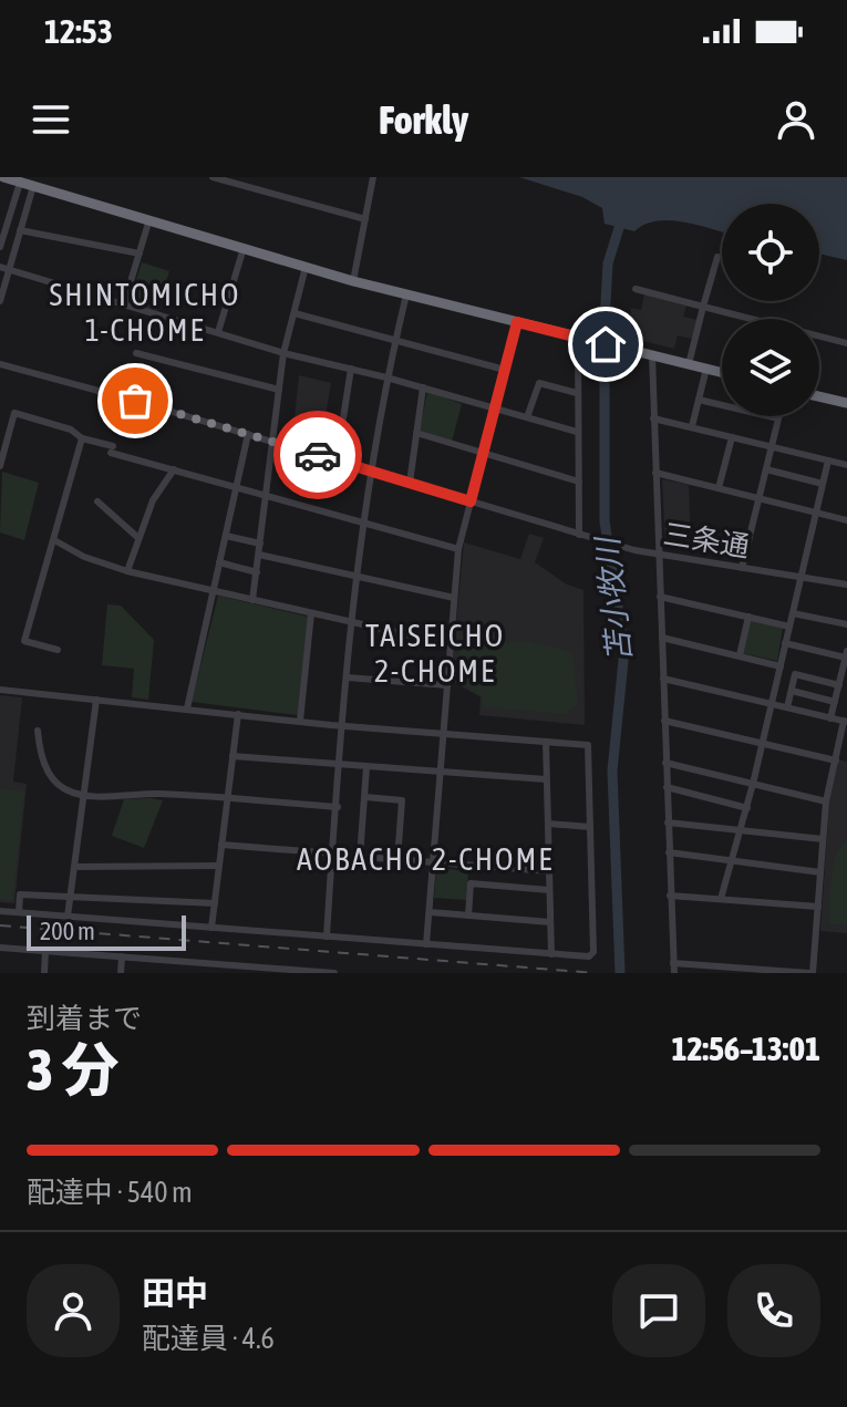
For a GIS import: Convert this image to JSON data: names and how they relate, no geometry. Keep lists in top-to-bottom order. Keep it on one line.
{"streets":{"street":["三条通"]},"districts":["SHINTOMICHO 1-CHOME","TAISEICHO 2-CHOME","AOBACHO 2-CHOME"],"water":["苫小牧川"],"scale_bar":"200 m","page":{"status":"12:53","header":"Forkly","scale":"200 m","heading":["3 分","到着まで","12:56–13:01"],"panel":["田中","配達員 · 4.6"],"bar":"配達中 · 540 m"}}
